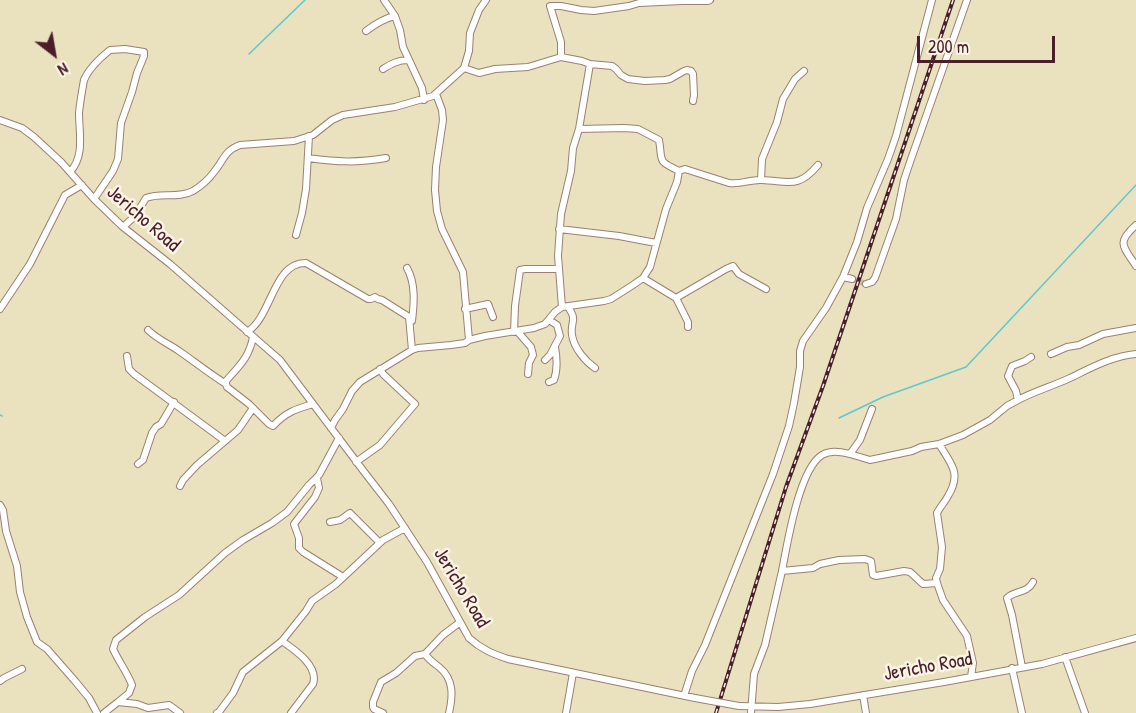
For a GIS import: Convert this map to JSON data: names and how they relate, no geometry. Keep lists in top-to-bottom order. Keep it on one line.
{"streets":{"street":["Jericho Road"]},"scale_bar":"200 m","north":"bottom right"}
